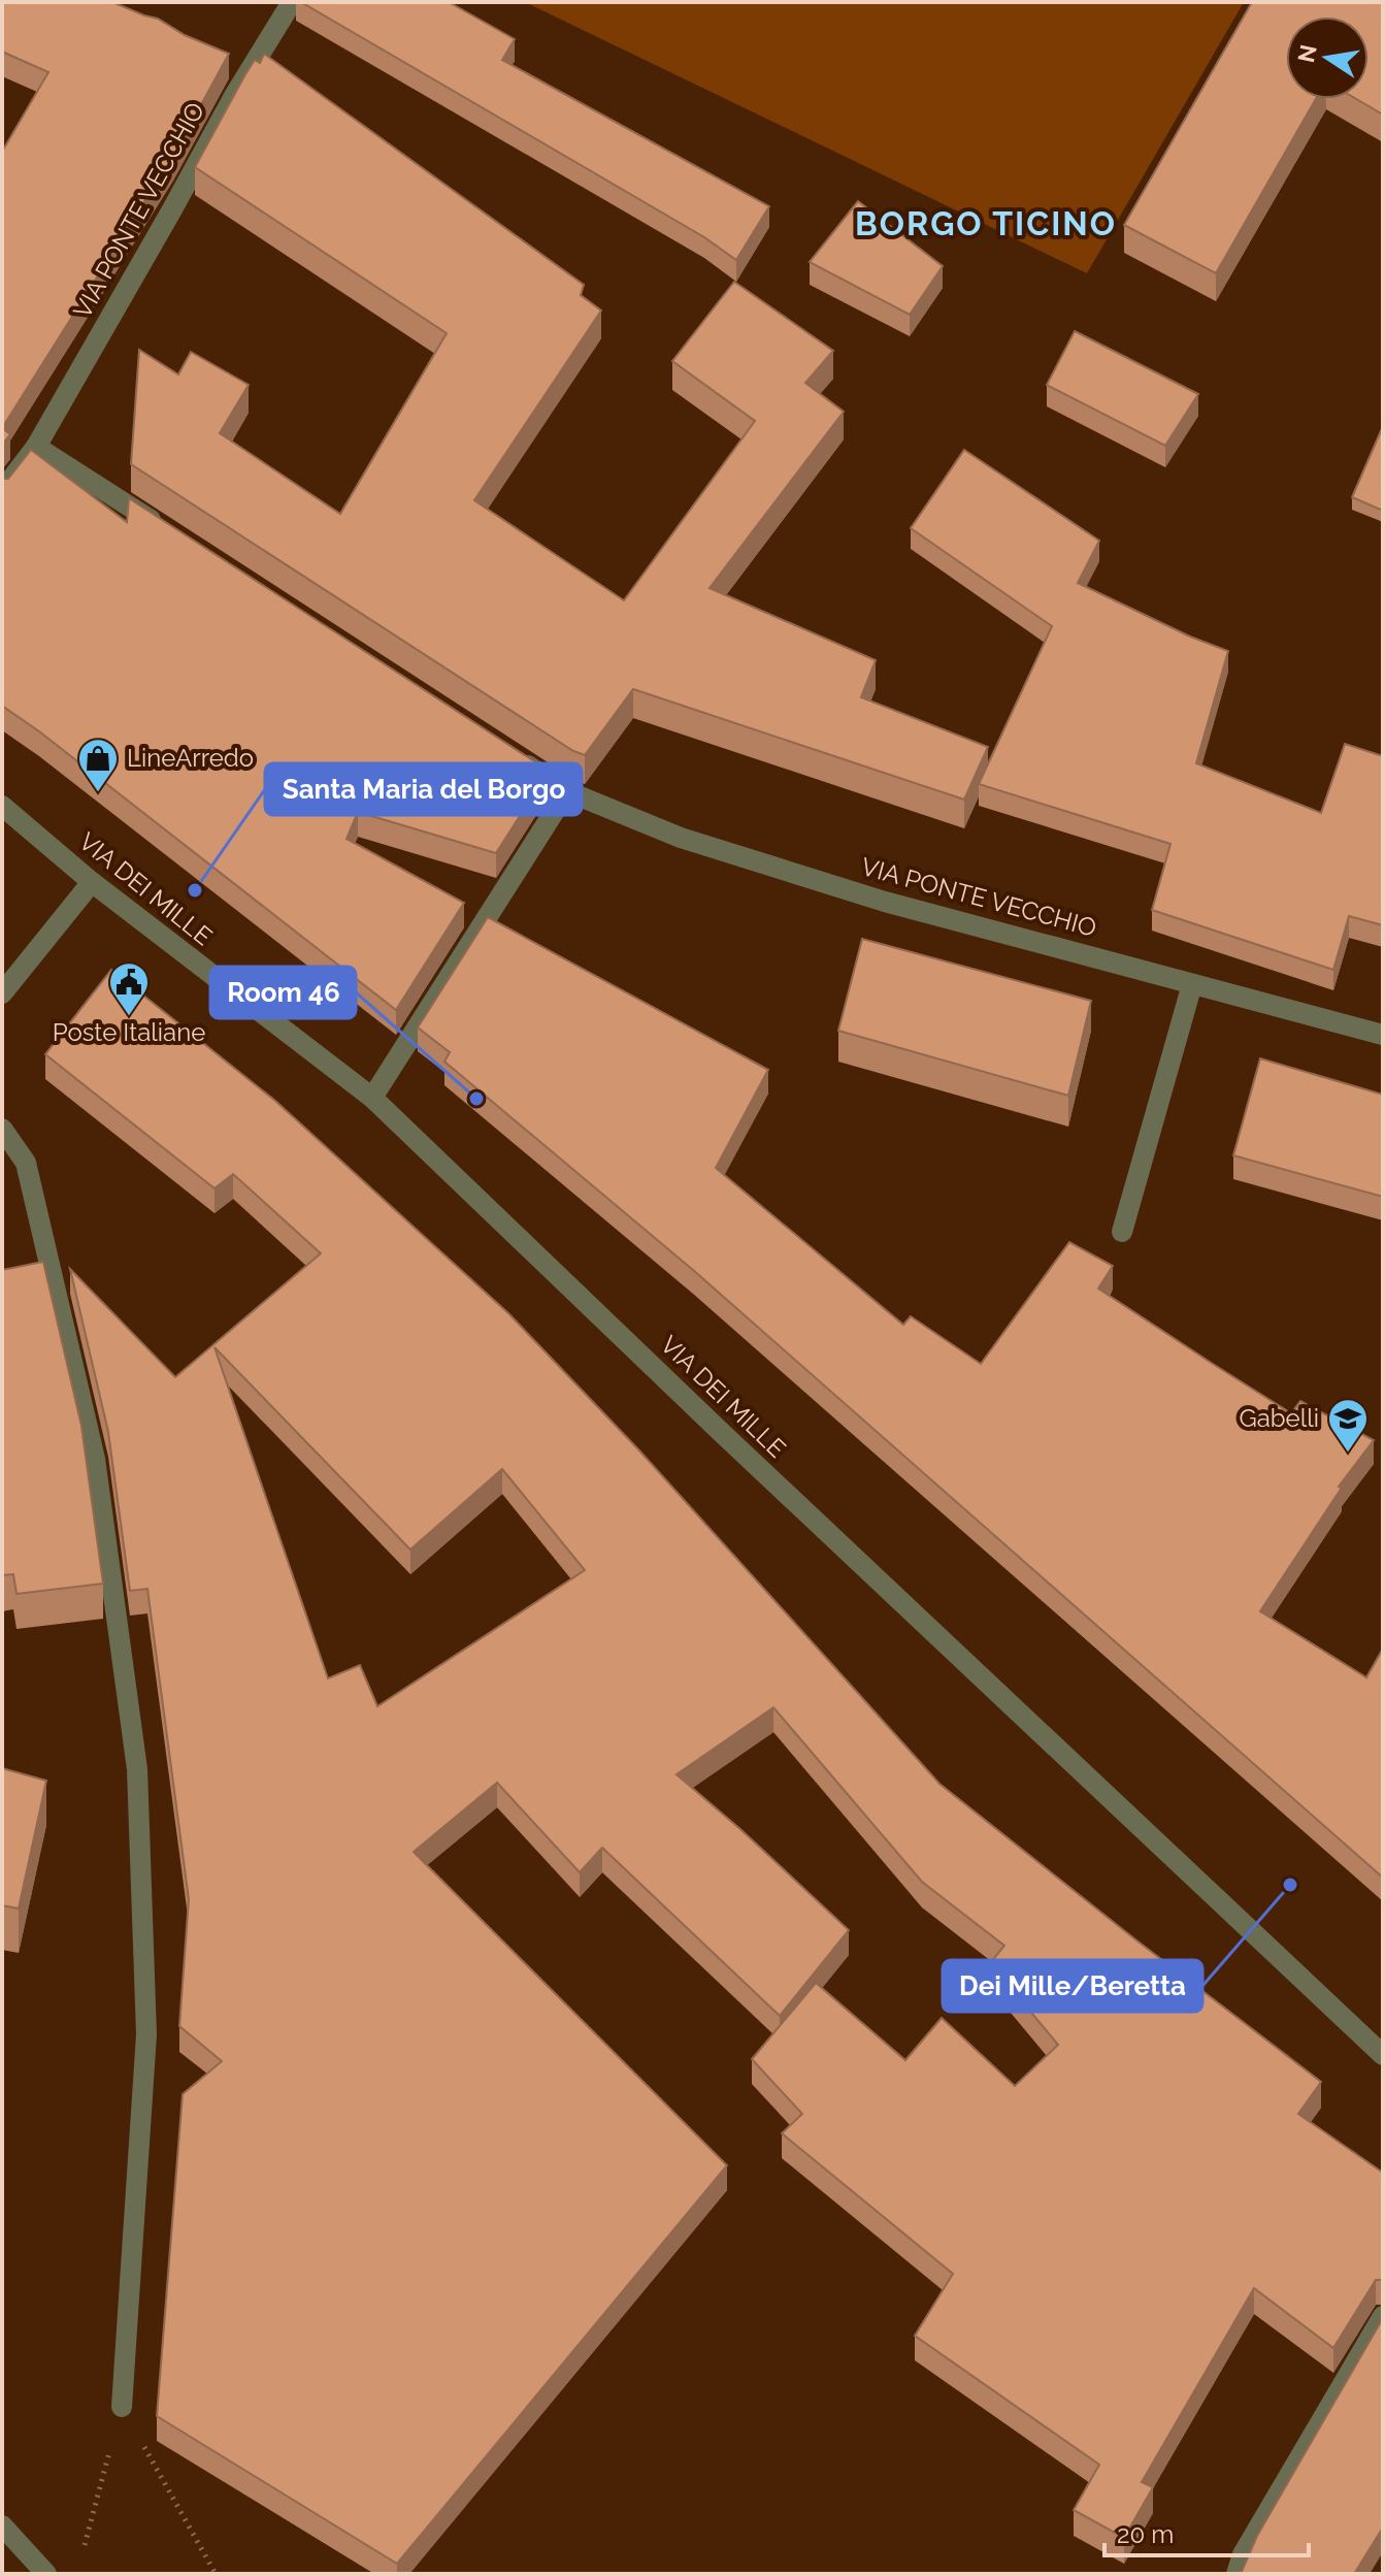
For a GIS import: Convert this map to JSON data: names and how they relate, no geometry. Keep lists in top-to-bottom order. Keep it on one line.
{"streets":{"street":["VIA PONTE VECCHIO","VIA DEI MILLE"]},"districts":["BORGO TICINO"],"places":{"shop":["LineArredo"],"other":["Santa Maria del Borgo","Room 46","Dei Mille/Beretta"],"public building":["Poste Italiane"],"school or university":["Gabelli"]},"scale_bar":"20 m","north":"left"}
